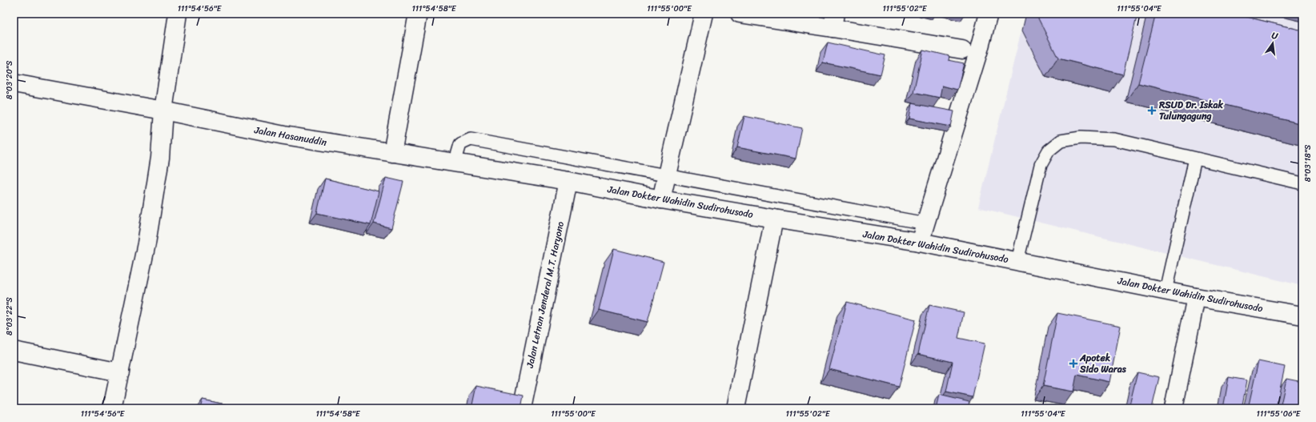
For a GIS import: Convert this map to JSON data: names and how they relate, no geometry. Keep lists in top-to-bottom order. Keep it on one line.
{"streets":{"street":["Jalan Hasanuddin","Jalan Dokter Wahidin Sudirohusodo","Jalan Letnan Jenderal M.T. Haryono"]},"crossings":[["Jalan Hasanuddin","Jalan Dokter Wahidin Sudirohusodo"],["Jalan Hasanuddin","Jalan Letnan Jenderal M.T. Haryono"],["Jalan Dokter Wahidin Sudirohusodo","Jalan Letnan Jenderal M.T. Haryono"]],"places":{"health":["RSUD Dr. Iskak Tulungagung","Apotek Sido Waras"]},"north":"top","coordinates":["111°54'56\"E","111°54'58\"E","111°55'00\"E","111°55'02\"E","111°55'04\"E","8°03'20\"S","8°03'18\"S","8°03'22\"S","111°55'06\"E"]}
